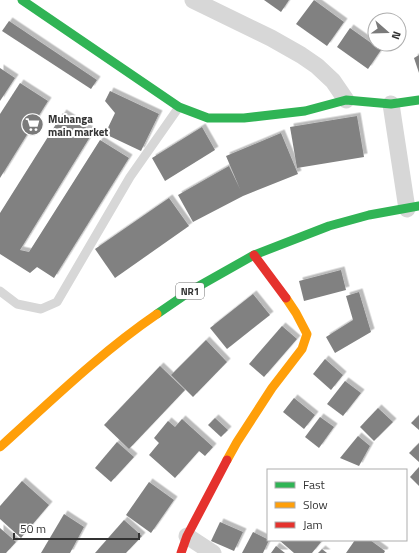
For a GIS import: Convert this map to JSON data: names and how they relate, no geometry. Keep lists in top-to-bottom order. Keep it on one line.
{"streets":{"main road":["NR1"]},"places":{"supermarket":["Muhanga main market"]},"legend":["Fast","Slow","Jam"],"scale_bar":"50 m","north":"right"}
